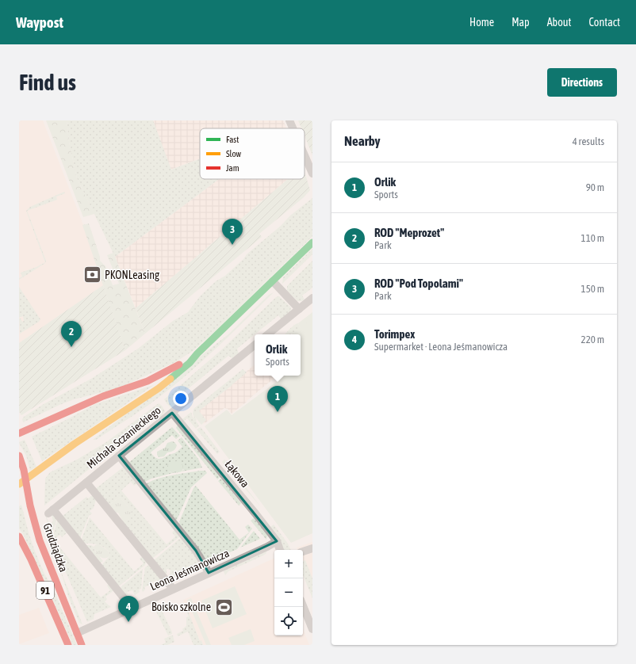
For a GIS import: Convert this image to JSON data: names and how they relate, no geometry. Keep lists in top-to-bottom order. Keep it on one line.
{"streets":{"main road":["Grudziądzka","91"],"street":["Michała Sczanieckiego","Łąkowa","Leona Jeśmanowicza"]},"crossings":[["Michała Sczanieckiego","Łąkowa"],["Michała Sczanieckiego","Leona Jeśmanowicza"],["Łąkowa","Leona Jeśmanowicza"],["Grudziądzka","Leona Jeśmanowicza"]],"places":{"bank":["PKONLeasing"],"sports":["Boisko szkolne"]},"legend":["Fast","Slow","Jam"],"page":{"header":"Waypost","nav":["Home","Map","About","Contact"],"buttons":"Directions","title":"Find us","heading":["Nearby","4 results"],"list":[{"mark":"1","name":"Orlik","note":"Sports","value":"90 m"},{"mark":"2","name":"ROD \"Meprozet\"","note":"Park","value":"110 m"},{"mark":"3","name":"ROD \"Pod Topolami\"","note":"Park","value":"150 m"},{"mark":"4","name":"Torimpex","note":"Supermarket · Leona Jeśmanowicza","value":"220 m"}],"pins":["3","2","1","4"],"popup":["Orlik","Sports"],"map_buttons":["+","−"]}}
